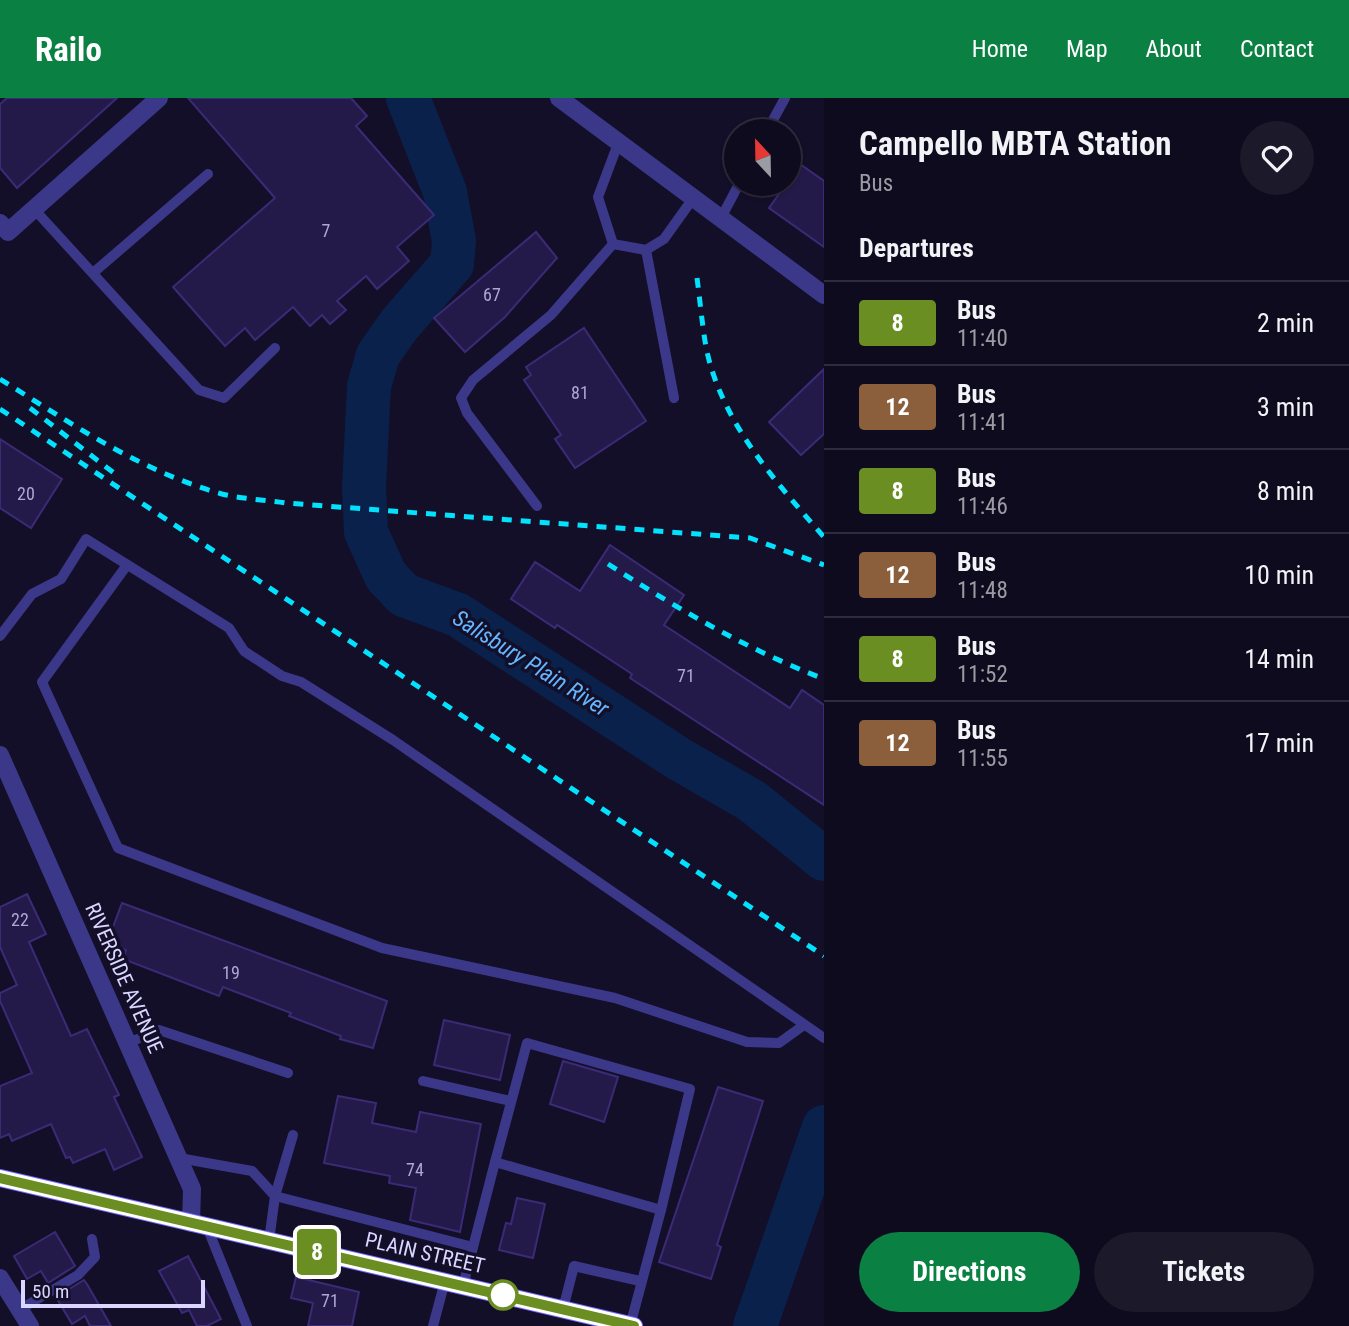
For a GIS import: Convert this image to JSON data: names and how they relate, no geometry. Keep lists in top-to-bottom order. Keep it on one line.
{"streets":{"main road":["PLAIN STREET"],"street":["RIVERSIDE AVENUE"]},"crossings":[["RIVERSIDE AVENUE","PLAIN STREET"]],"water":["Salisbury Plain River"],"lines":["bus line 8"],"house_numbers":["7","67","81","20","71","22","19","74","71"],"scale_bar":"50 m","north":"top","page":{"header":"Railo","nav":["Home","Map","About","Contact"],"on_map":"8","heading":[["Campello MBTA Station","Bus"],"Departures"],"list":[{"mark":"8","name":"Bus","note":"11:40","value":"2 min"},{"mark":"12","name":"Bus","note":"11:41","value":"3 min"},{"mark":"8","name":"Bus","note":"11:46","value":"8 min"},{"mark":"12","name":"Bus","note":"11:48","value":"10 min"},{"mark":"8","name":"Bus","note":"11:52","value":"14 min"},{"mark":"12","name":"Bus","note":"11:55","value":"17 min"}],"buttons":["Directions","Tickets"],"scale":"50 m"}}
